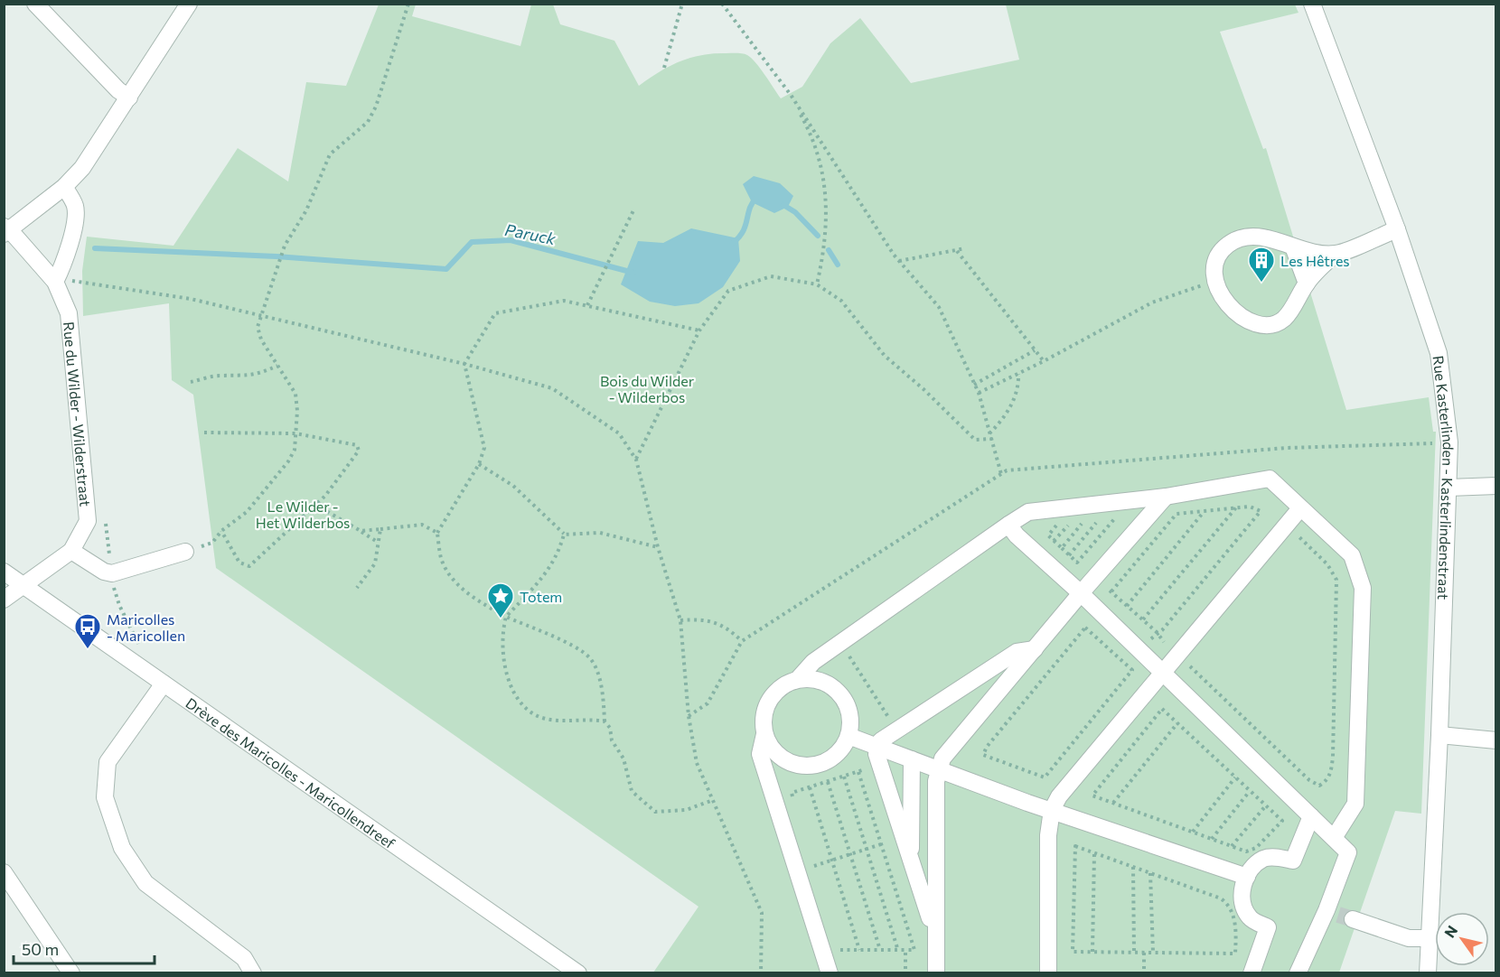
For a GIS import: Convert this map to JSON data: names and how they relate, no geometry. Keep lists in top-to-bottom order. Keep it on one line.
{"streets":{"street":["Rue du Wilder - Wilderstraat","Rue Kasterlinden - Kasterlindenstraat","Drève des Maricolles - Maricollendreef"]},"crossings":[["Rue du Wilder - Wilderstraat","Drève des Maricolles - Maricollendreef"]],"water":["Paruck"],"parks":["Bois du Wilder - Wilderbos","Le Wilder - Het Wilderbos"],"places":{"building":["Les Hêtres"],"place":["Totem"],"bus stop":["Maricolles - Maricollen"]},"scale_bar":"50 m","north":"top left"}
